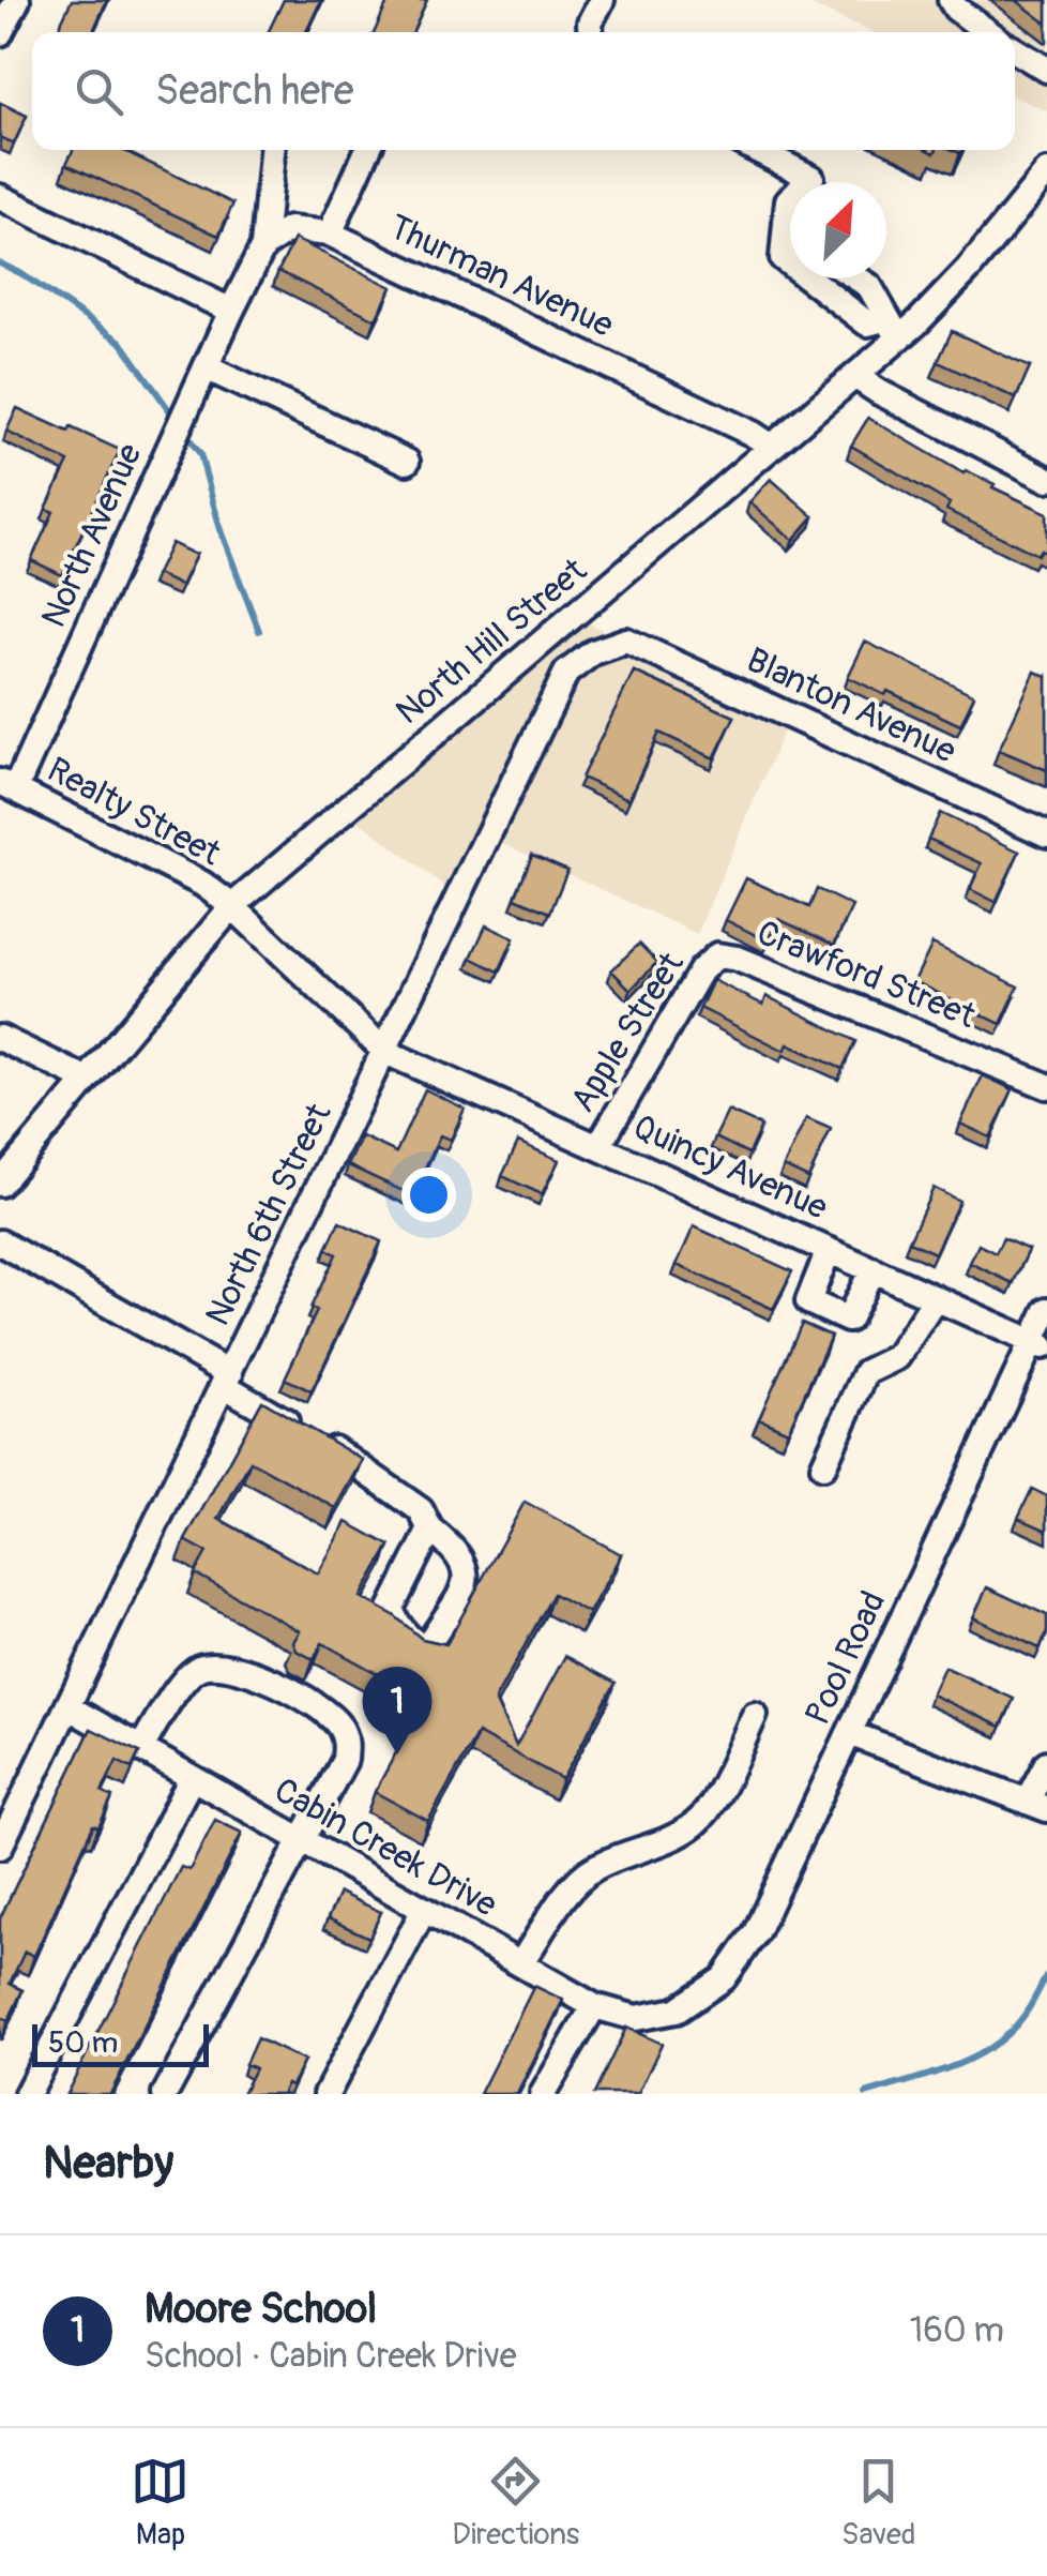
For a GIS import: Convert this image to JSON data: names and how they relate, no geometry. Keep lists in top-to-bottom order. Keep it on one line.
{"streets":{"street":["Thurman Avenue","North Avenue","North Hill Street","Blanton Avenue","Realty Street","Crawford Street","Apple Street","Quincy Avenue","North 6th Street","Pool Road","Cabin Creek Drive"]},"crossings":[["Thurman Avenue","North Hill Street"],["North Avenue","Realty Street"],["North Hill Street","Realty Street"],["Blanton Avenue","North 6th Street"],["Realty Street","Quincy Avenue"],["Realty Street","North 6th Street"],["Crawford Street","Apple Street"],["Apple Street","Quincy Avenue"],["Quincy Avenue","North 6th Street"],["Quincy Avenue","Pool Road"],["North 6th Street","Cabin Creek Drive"],["Pool Road","Cabin Creek Drive"]],"scale_bar":"50 m","north":"top right","page":{"search":"Search here","pins":"1","scale":"50 m","heading":"Nearby","list":[{"mark":"1","name":"Moore School","note":"School · Cabin Creek Drive","value":"160 m"}],"nav":["Map","Directions","Saved"]}}
